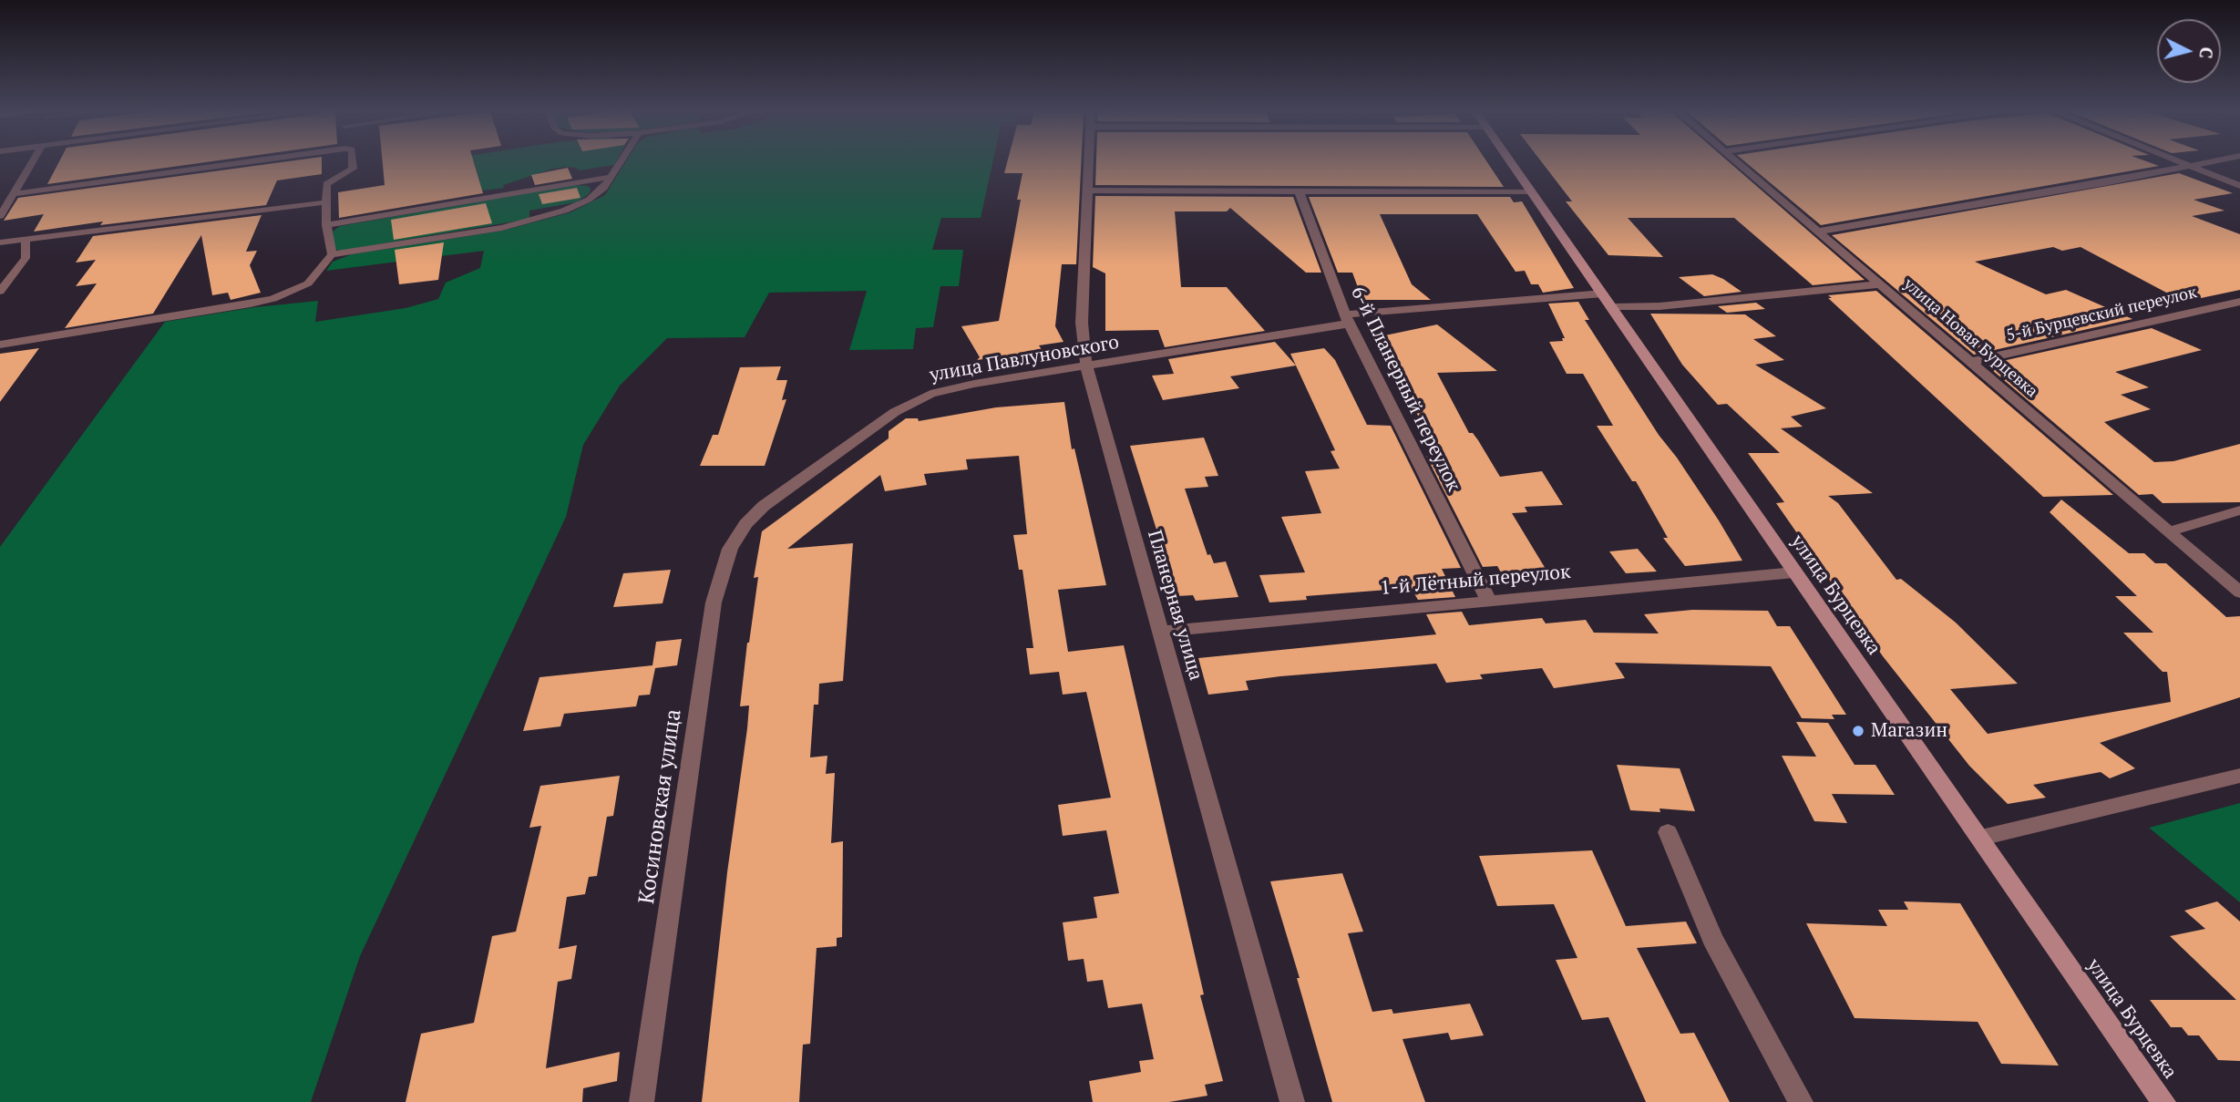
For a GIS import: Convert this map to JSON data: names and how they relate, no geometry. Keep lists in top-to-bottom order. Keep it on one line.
{"streets":{"street":["5-й Бурцевский переулок","улица Новая Бурцевка","улица Павлуновского","6-й Планерный переулок","1-й Лётный переулок","улица Бурцевка","Планерная улица","Косиновская улица"]},"crossings":[["5-й Бурцевский переулок","улица Новая Бурцевка"],["улица Новая Бурцевка","улица Павлуновского"],["улица Павлуновского","6-й Планерный переулок"],["улица Павлуновского","улица Бурцевка"],["улица Павлуновского","Планерная улица"],["улица Павлуновского","Косиновская улица"],["6-й Планерный переулок","1-й Лётный переулок"],["1-й Лётный переулок","улица Бурцевка"],["1-й Лётный переулок","Планерная улица"]],"places":["Магазин"],"north":"right"}
